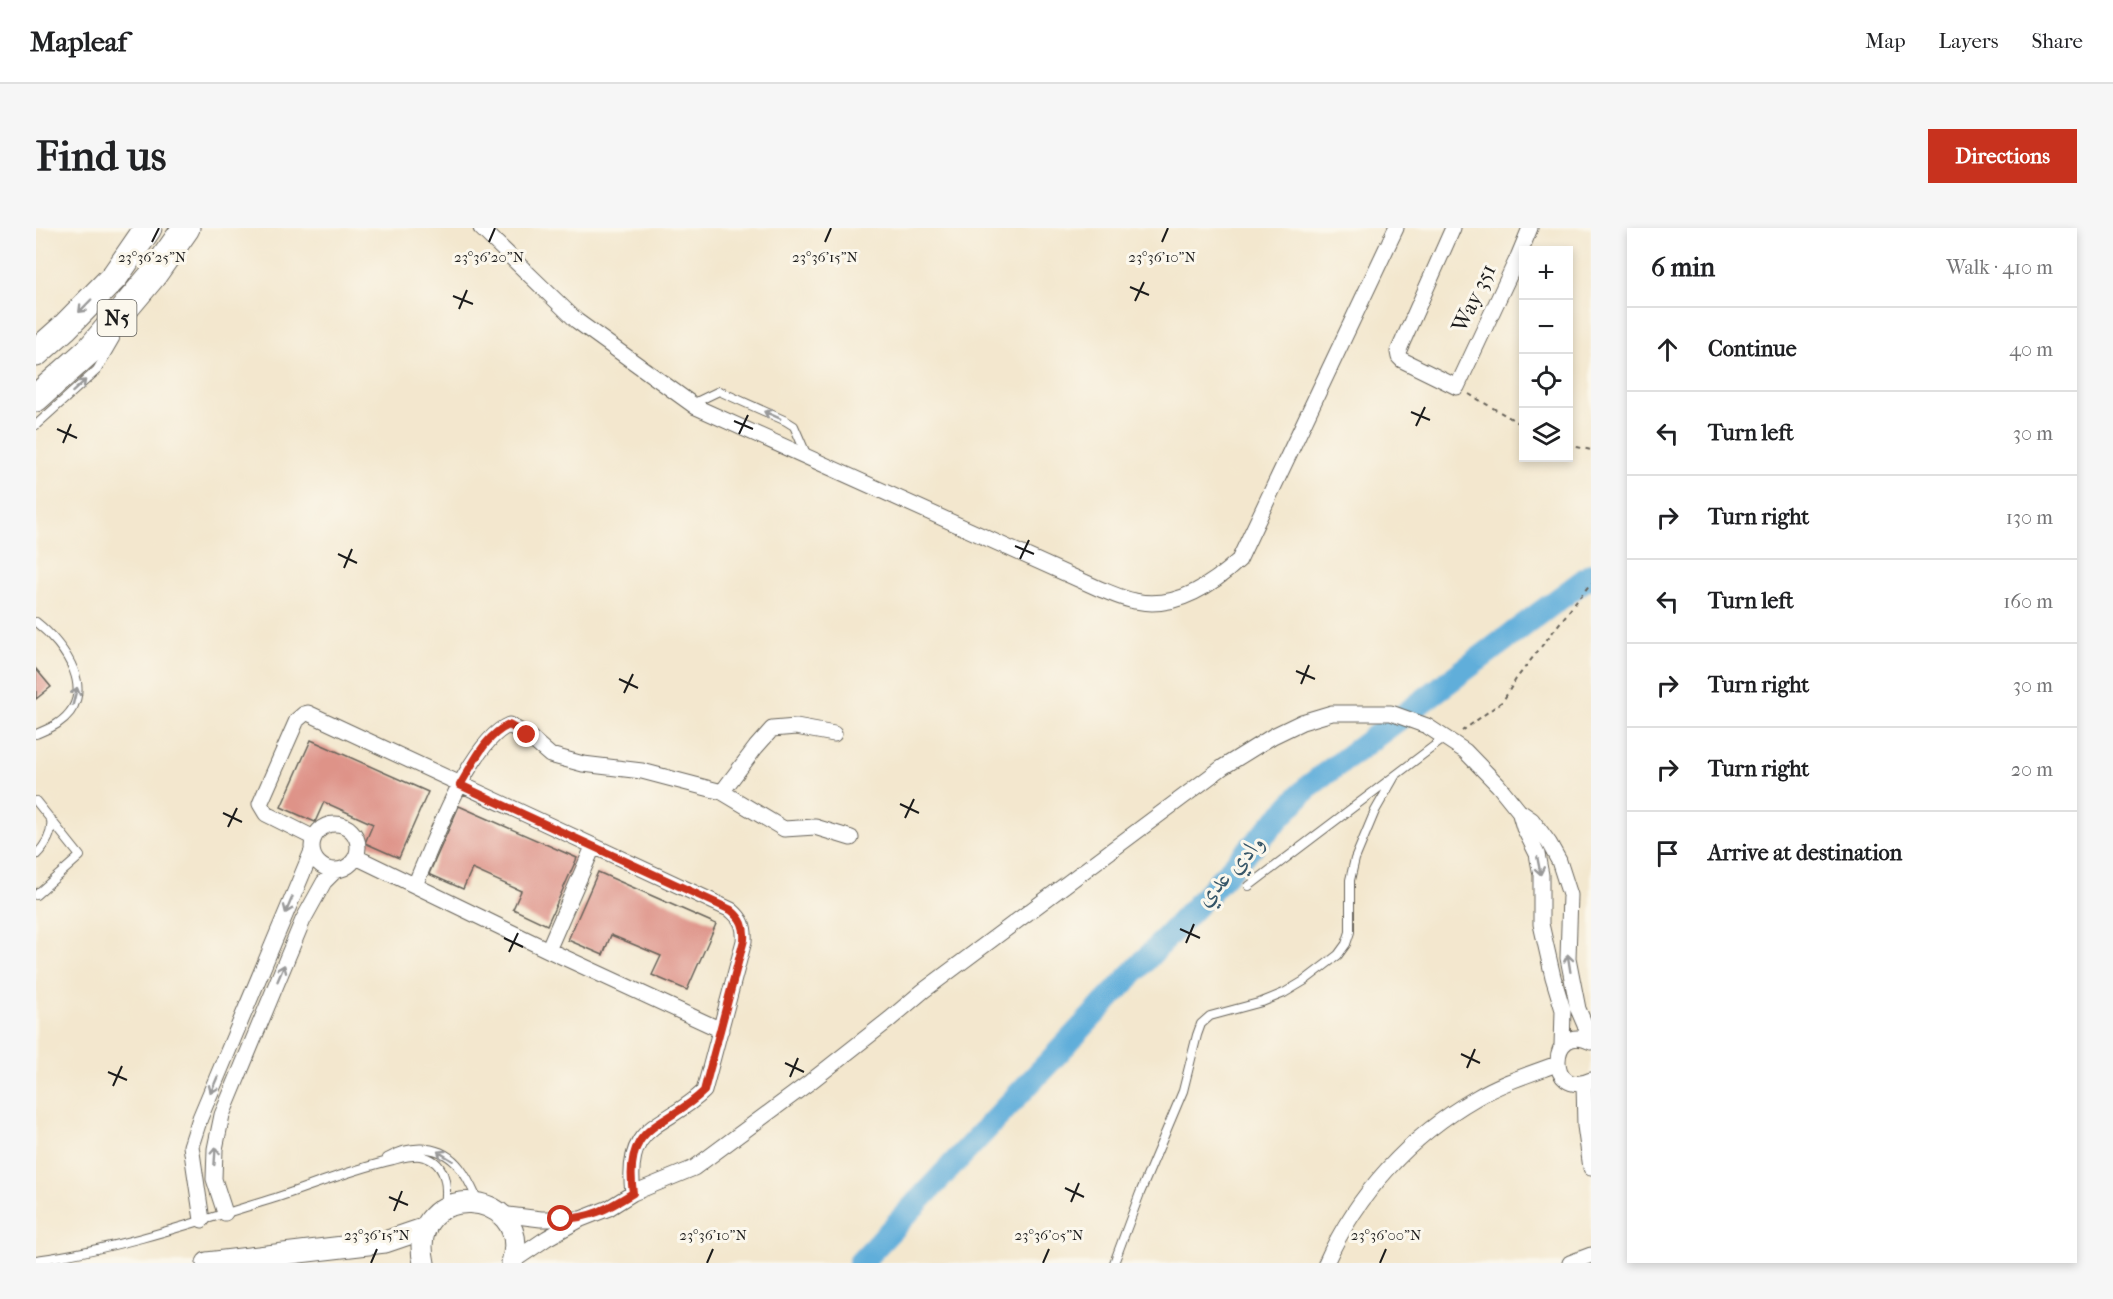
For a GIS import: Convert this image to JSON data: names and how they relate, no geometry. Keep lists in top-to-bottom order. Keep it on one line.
{"streets":{"highway":["N5"],"street":["Way 351"]},"water":["وادي عدي"],"page":{"header":"Mapleaf","nav":["Map","Layers","Share"],"buttons":"Directions","title":"Find us","heading":["6 min","Walk · 410 m"],"map_buttons":["+","−"],"list":[["Continue","40 m"],["Turn left","30 m"],["Turn right","130 m"],["Turn left","160 m"],["Turn right","30 m"],["Turn right","20 m"],"Arrive at destination"]},"coordinates":["23°36'20\"N","23°36'15\"N","23°36'10\"N","23°36'25\"N","23°36'05\"N","23°36'00\"N"]}
